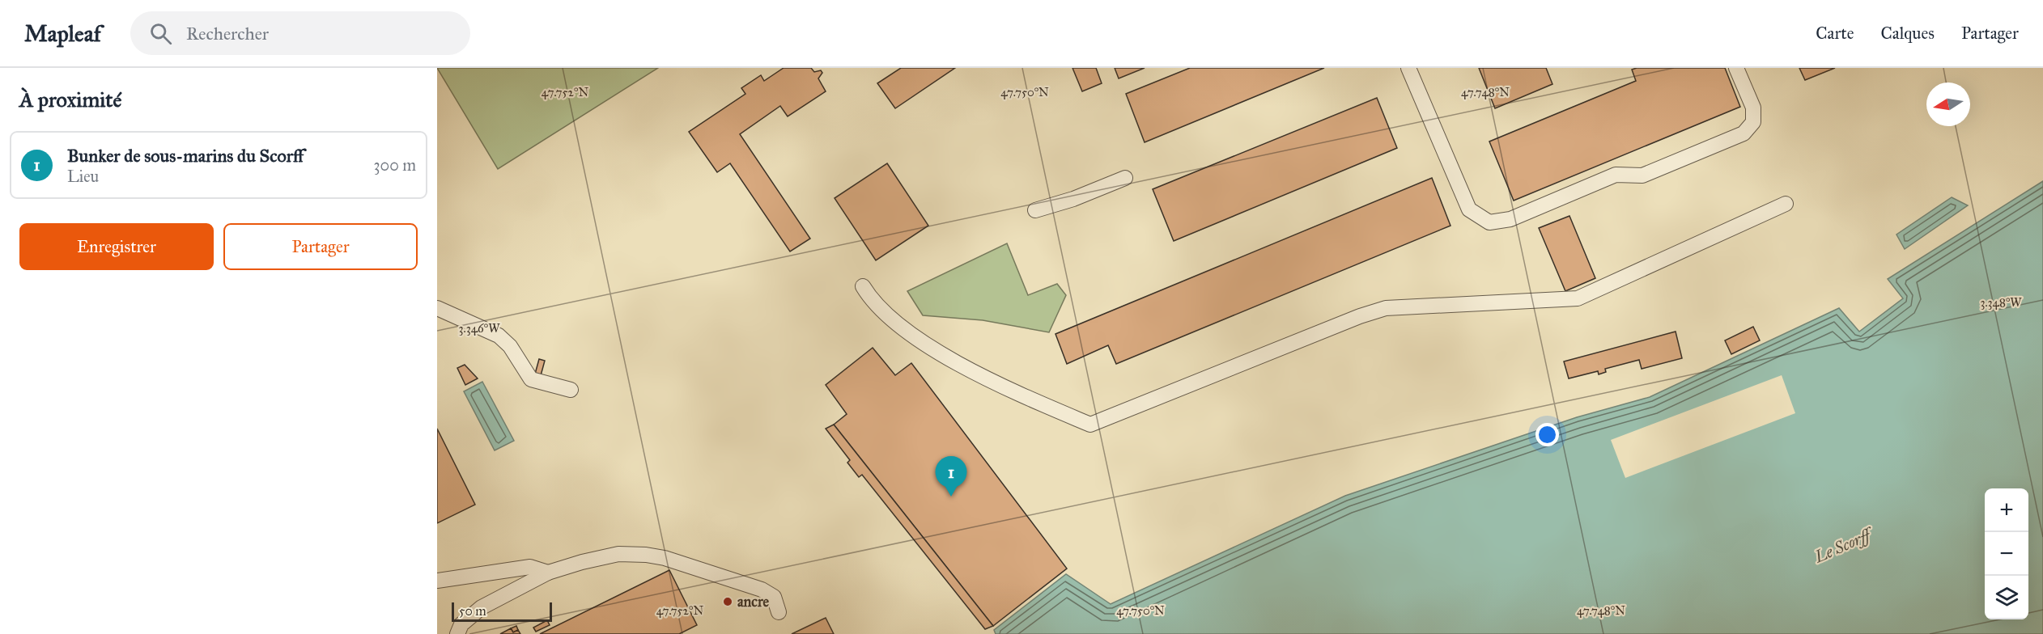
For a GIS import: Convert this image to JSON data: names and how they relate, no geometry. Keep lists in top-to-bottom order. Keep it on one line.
{"water":["Le Scorff"],"places":["ancre"],"scale_bar":"50 m","north":"left","page":{"header":"Mapleaf","search":"Rechercher","nav":["Carte","Calques","Partager"],"heading":"À proximité","list":[{"mark":"1","name":"Bunker de sous-marins du Scorff","note":"Lieu","value":"300 m"}],"buttons":["Enregistrer","Partager"],"pins":"1","map_buttons":["+","−"],"scale":"50 m"},"coordinates":["47.752°N","47.750°N","47.748°N","3.348°W","3.346°W"]}
